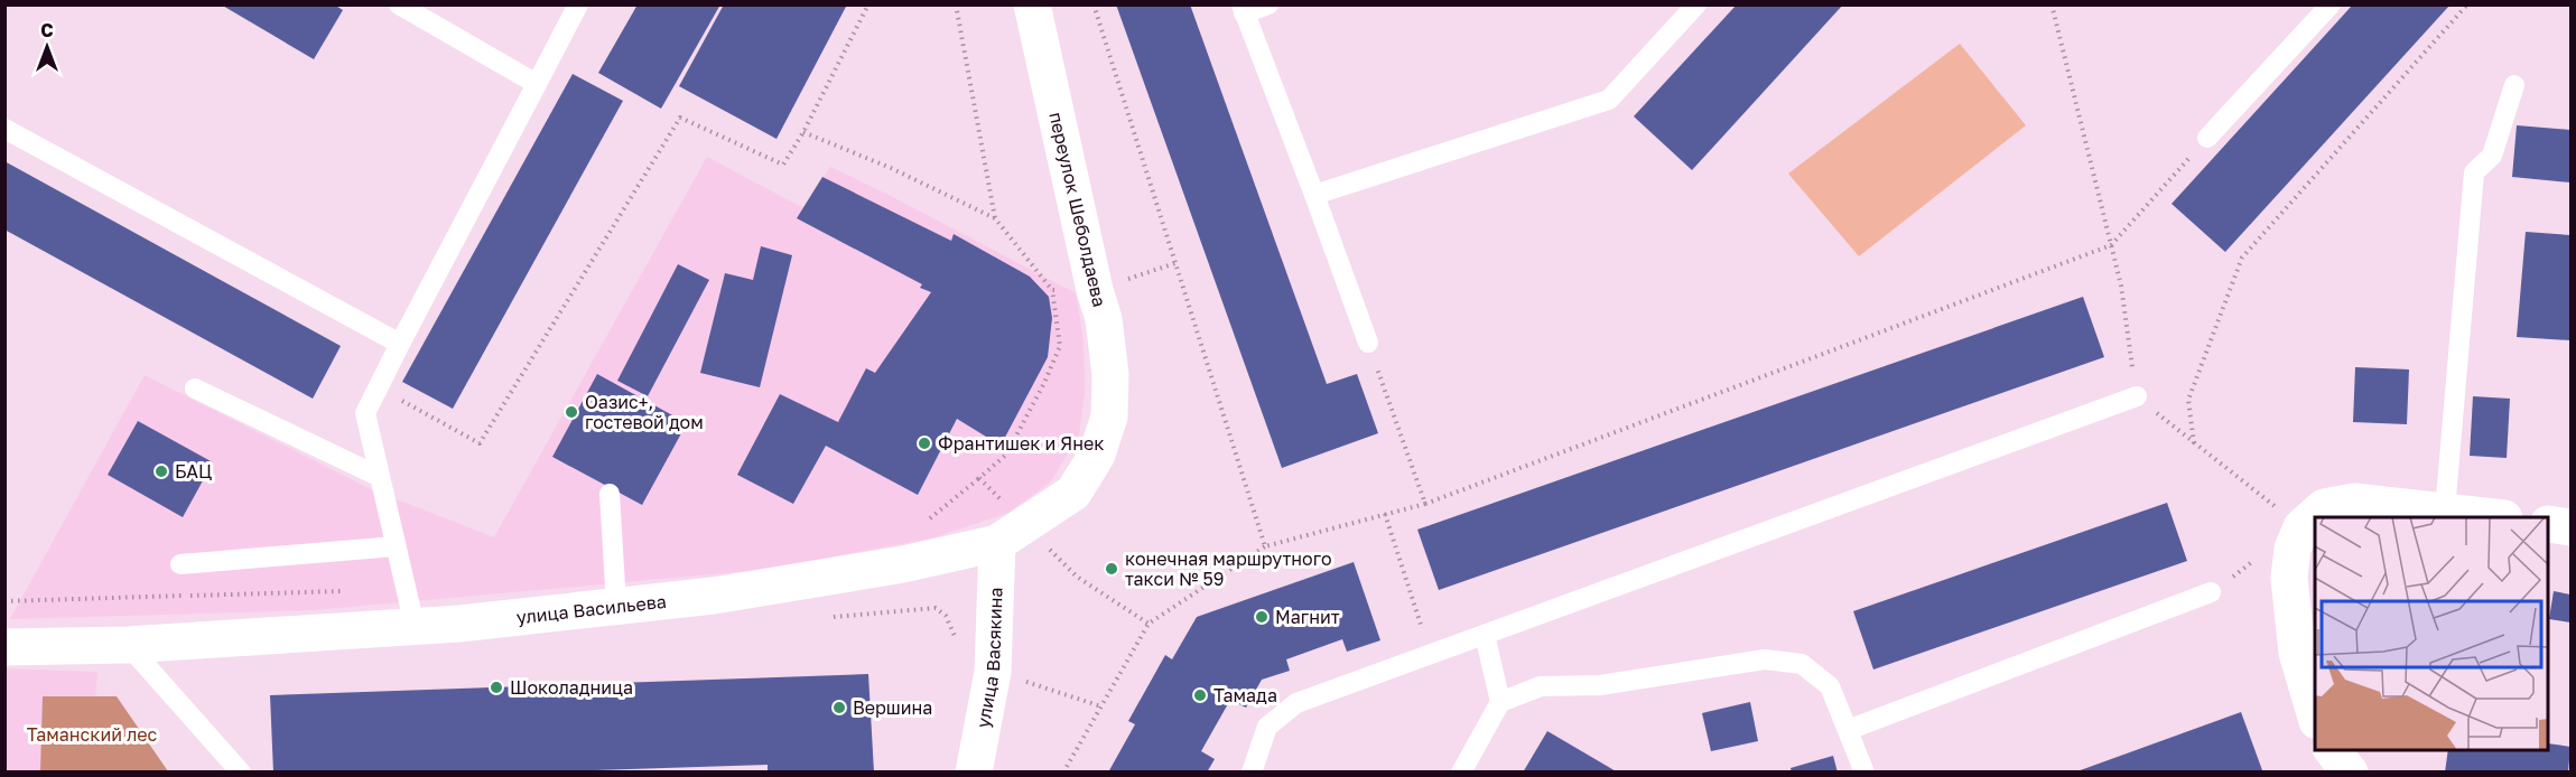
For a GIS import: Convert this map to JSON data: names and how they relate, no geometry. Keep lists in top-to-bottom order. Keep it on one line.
{"streets":{"street":["переулок Шеболдаева","улица Васильева","улица Васякина"]},"crossings":[["переулок Шеболдаева","улица Васильева"],["улица Васильева","улица Васякина"]],"parks":["Таманский лес"],"places":["Оазис+, гостевой дом","Франтишек и Янек","БАЦ","конечная маршрутного такси № 59","Магнит","Шоколадница","Тамада","Вершина"],"north":"top"}
